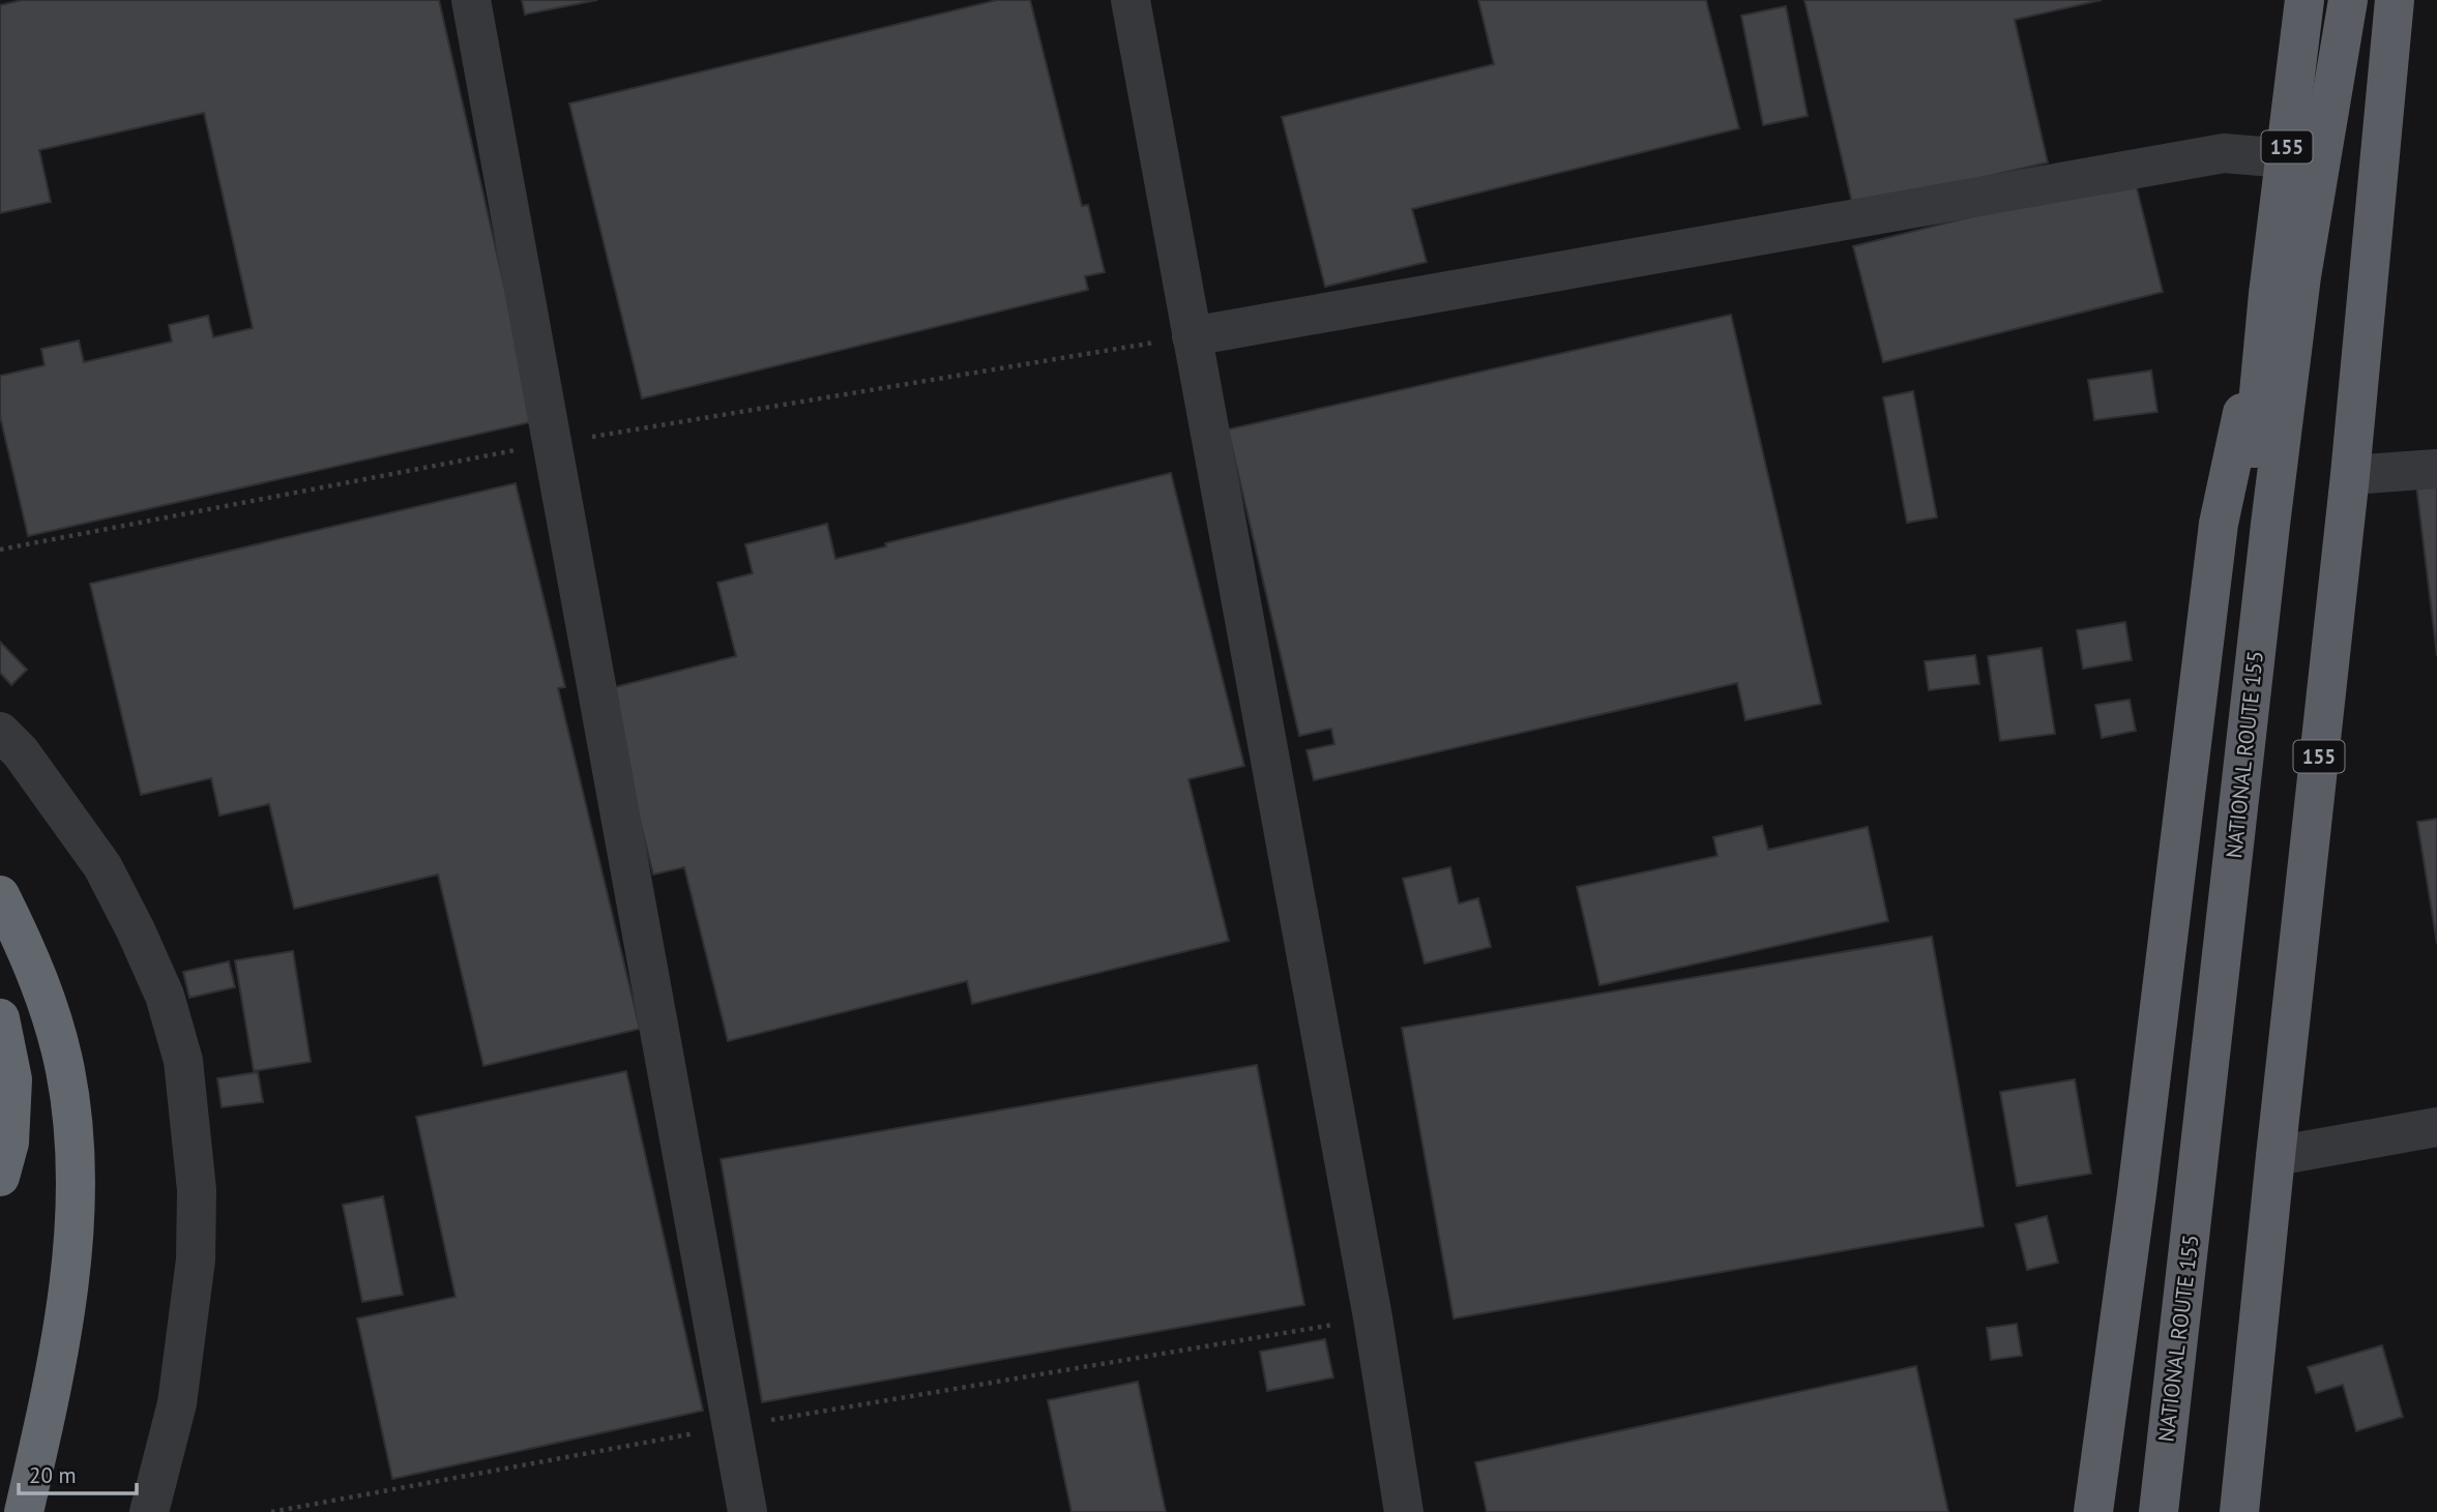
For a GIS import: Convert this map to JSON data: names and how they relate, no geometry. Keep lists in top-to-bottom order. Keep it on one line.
{"streets":{"highway":["155","NATIONAL ROUTE 155"]},"crossings":[["155","NATIONAL ROUTE 155"]],"scale_bar":"20 m"}
